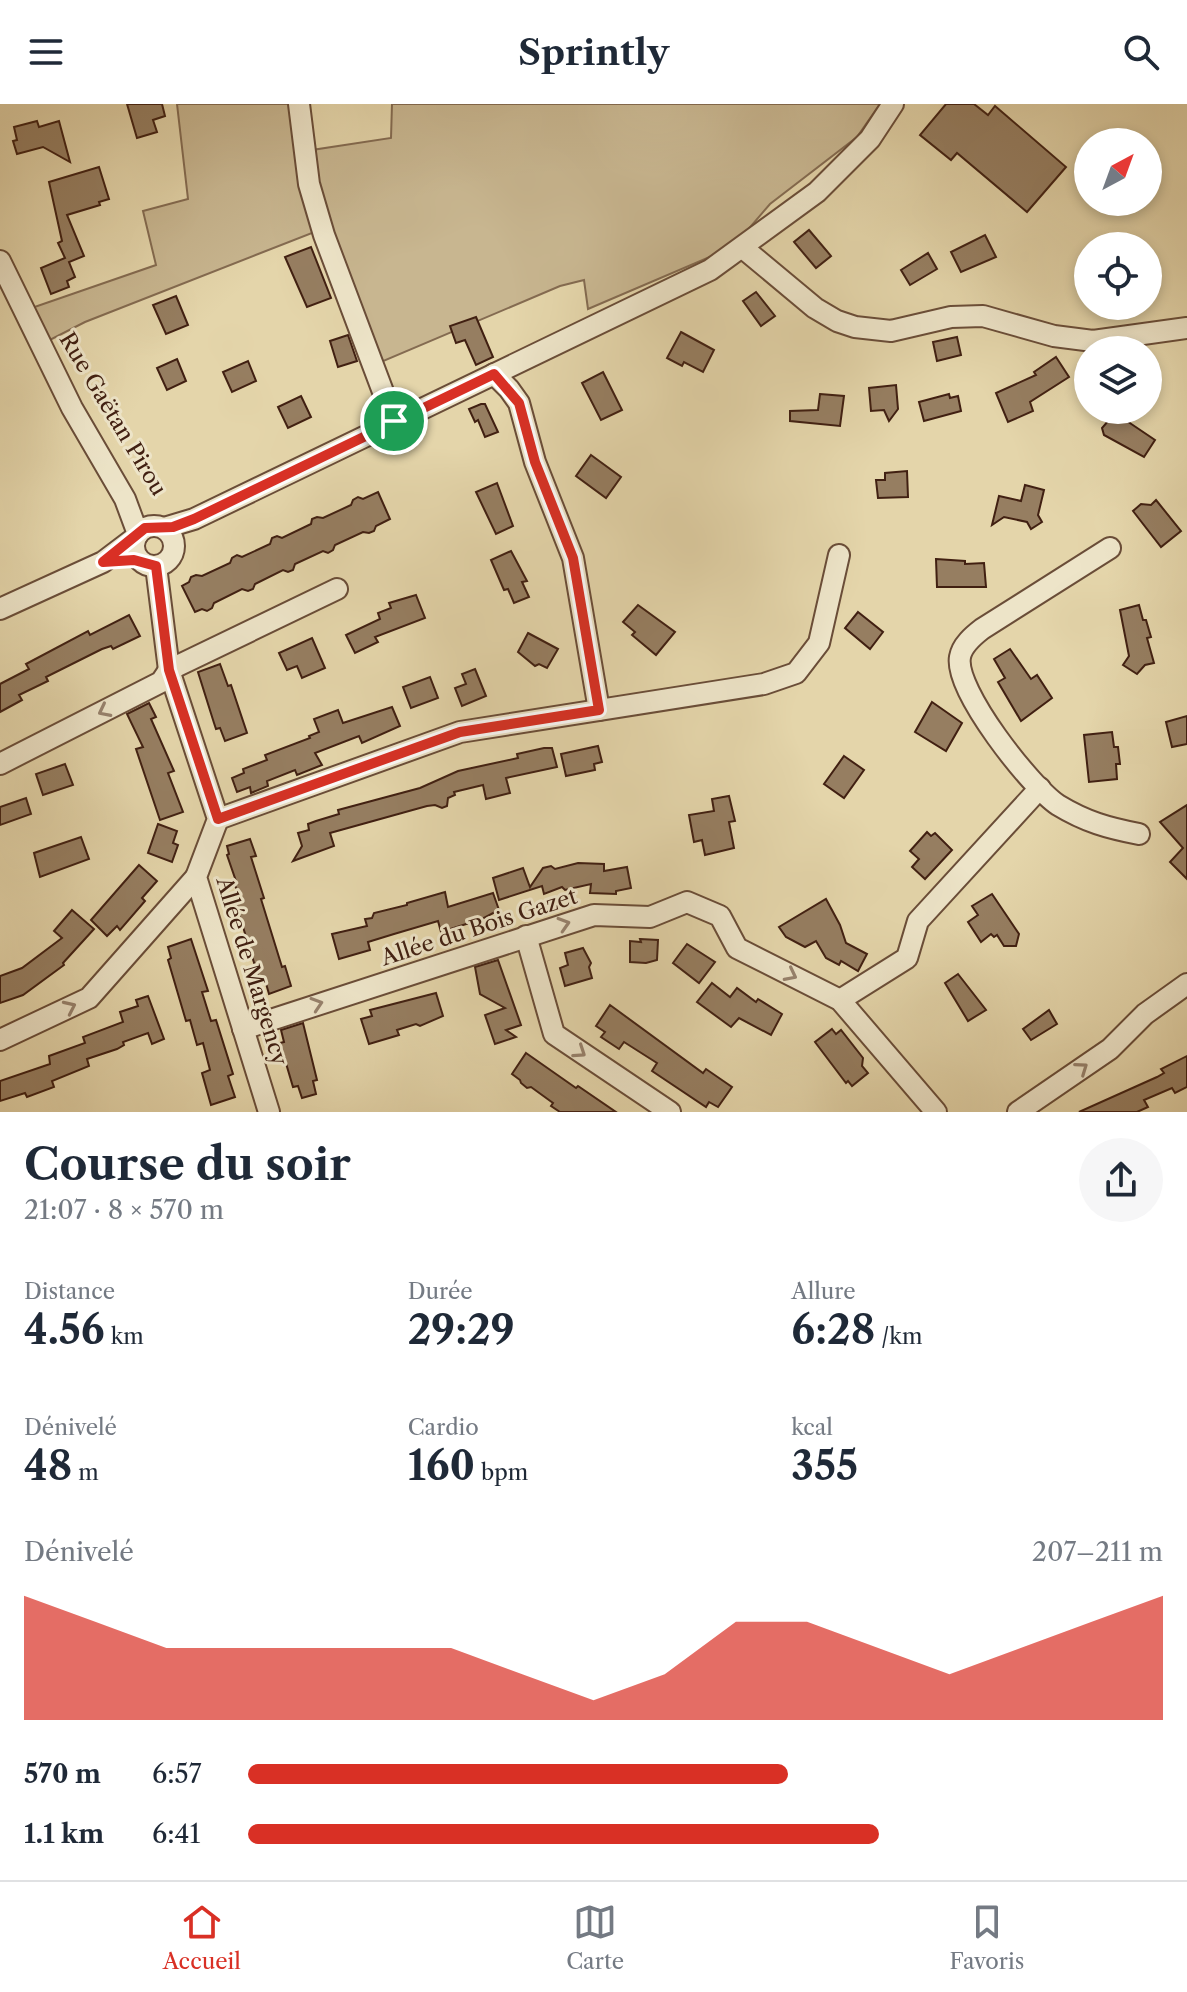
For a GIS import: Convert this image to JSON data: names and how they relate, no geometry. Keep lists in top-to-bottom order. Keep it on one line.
{"streets":{"street":["Rue Gaëtan Pirou","Allée du Bois Gazet","Allée de Margency"]},"crossings":[["Allée du Bois Gazet","Allée de Margency"]],"one_way":["Allée du Bois Gazet"],"north":"top right","page":{"header":"Sprintly","heading":["Course du soir","21:07 · 8 × 570 m"],"stats":[["Distance","4.56 km"],["Durée","29:29"],["Allure","6:28 /km"],["Dénivelé","48 m"],["Cardio","160 bpm"],["kcal","355"]],"chart":["Dénivelé","207–211 m"],"list":[{"name":"570 m","note":"6:57"},{"name":"1.1 km","note":"6:41"}],"tabs":["Accueil","Carte","Favoris"]}}
